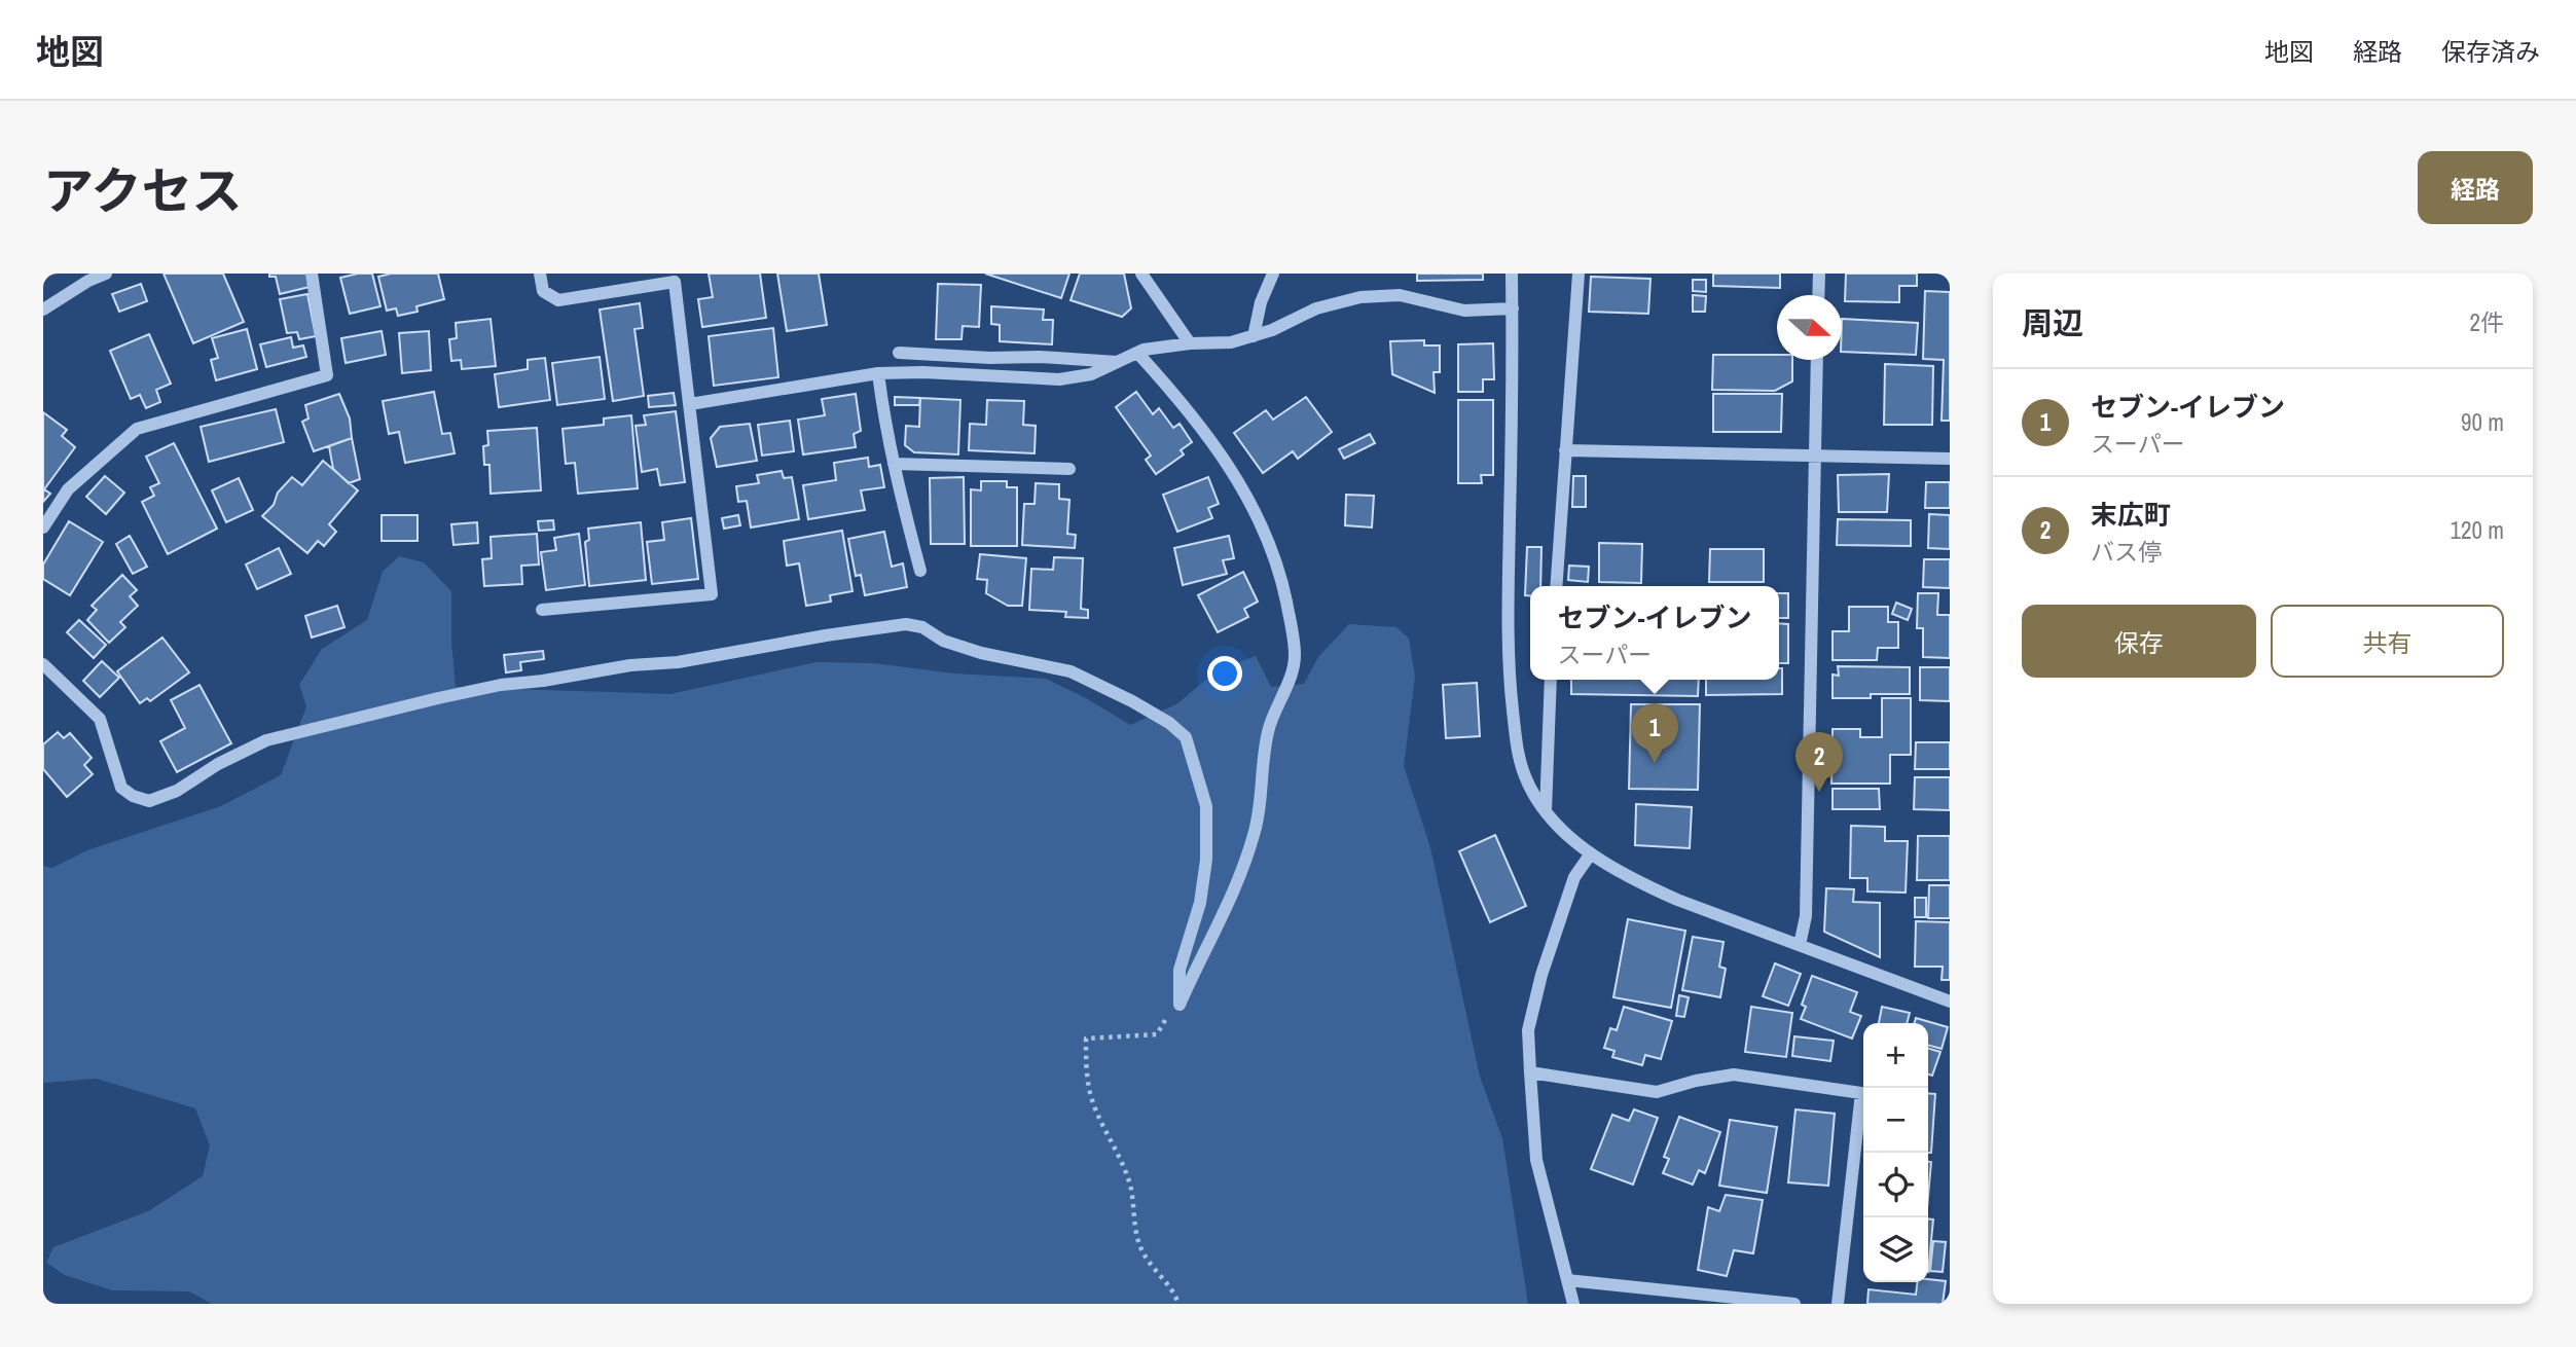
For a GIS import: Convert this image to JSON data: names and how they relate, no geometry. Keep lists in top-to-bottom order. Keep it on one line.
{"north":"right","page":{"header":"地図","nav":["地図","経路","保存済み"],"title":"アクセス","buttons":["経路",["保存","共有"]],"heading":["周辺","2件"],"list":[{"mark":"1","name":"セブン-イレブン","note":"スーパー","value":"90 m"},{"mark":"2","name":"末広町","note":"バス停","value":"120 m"}],"popup":["セブン-イレブン","スーパー"],"pins":["1","2"],"map_buttons":["+","−"]}}
